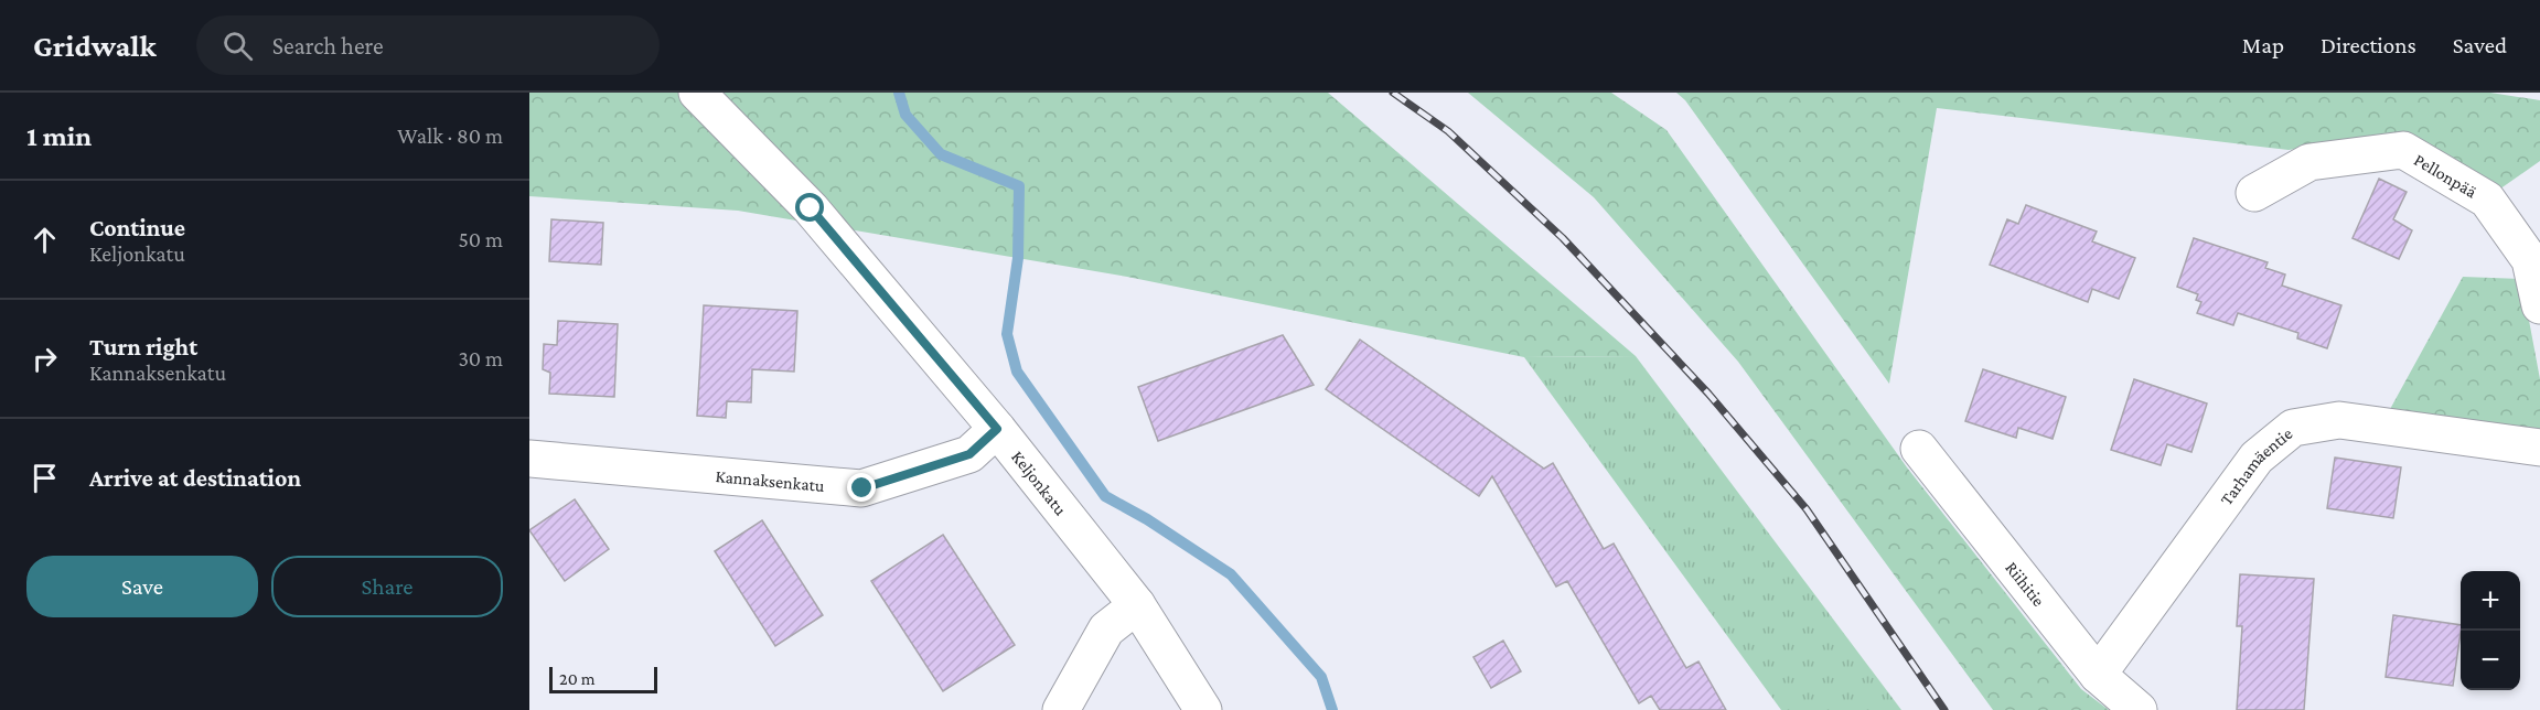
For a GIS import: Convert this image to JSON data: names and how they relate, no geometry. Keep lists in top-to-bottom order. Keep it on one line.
{"streets":{"street":["Pellonpää","Tarhamäentie","Kannaksenkatu","Keljonkatu","Riihitie"]},"crossings":[["Tarhamäentie","Riihitie"],["Kannaksenkatu","Keljonkatu"]],"scale_bar":"20 m","page":{"header":"Gridwalk","search":"Search here","nav":["Map","Directions","Saved"],"heading":["1 min","Walk · 80 m"],"list":[["Continue","Keljonkatu","50 m"],["Turn right","Kannaksenkatu","30 m"],"Arrive at destination"],"buttons":["Save","Share"],"map_buttons":["+","−"],"scale":"20 m"}}
